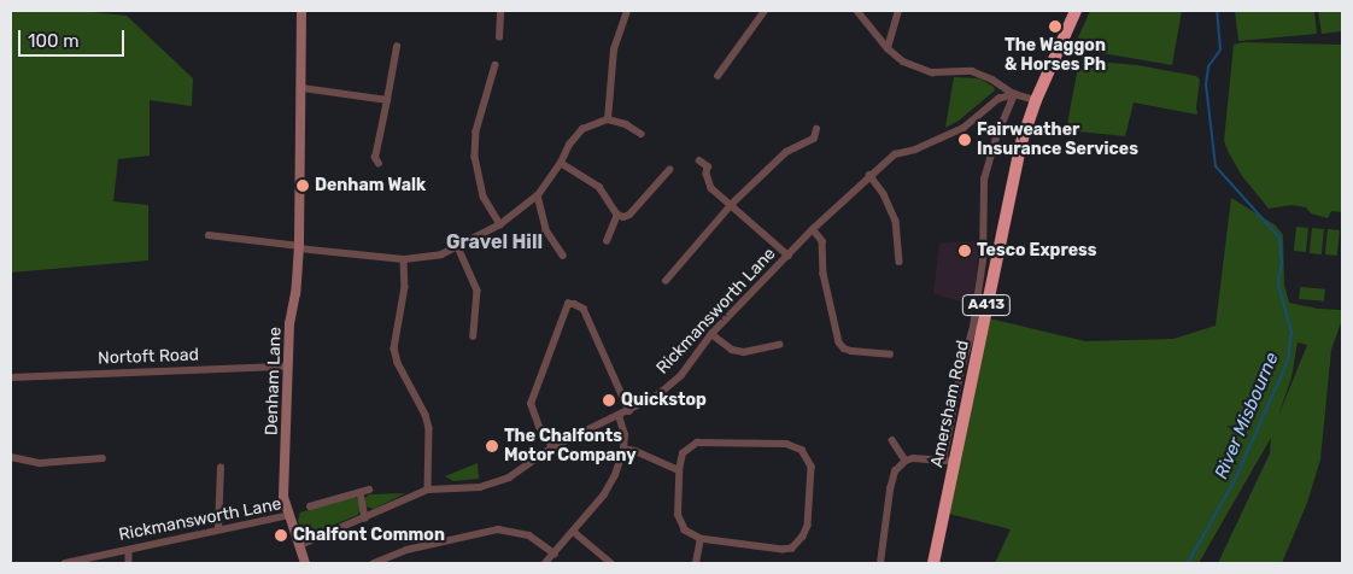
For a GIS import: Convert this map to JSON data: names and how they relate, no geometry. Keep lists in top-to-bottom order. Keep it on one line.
{"streets":{"highway":["A413","Amersham Road"],"street":["Rickmansworth Lane","Nortoft Road","Denham Lane"]},"crossings":[["Rickmansworth Lane","Denham Lane"],["Nortoft Road","Denham Lane"]],"districts":["Gravel Hill"],"water":["River Misbourne"],"places":["The Waggon & Horses Ph","Fairweather Insurance Services","Denham Walk","Tesco Express","Quickstop","The Chalfonts Motor Company","Chalfont Common"],"scale_bar":"100 m"}
